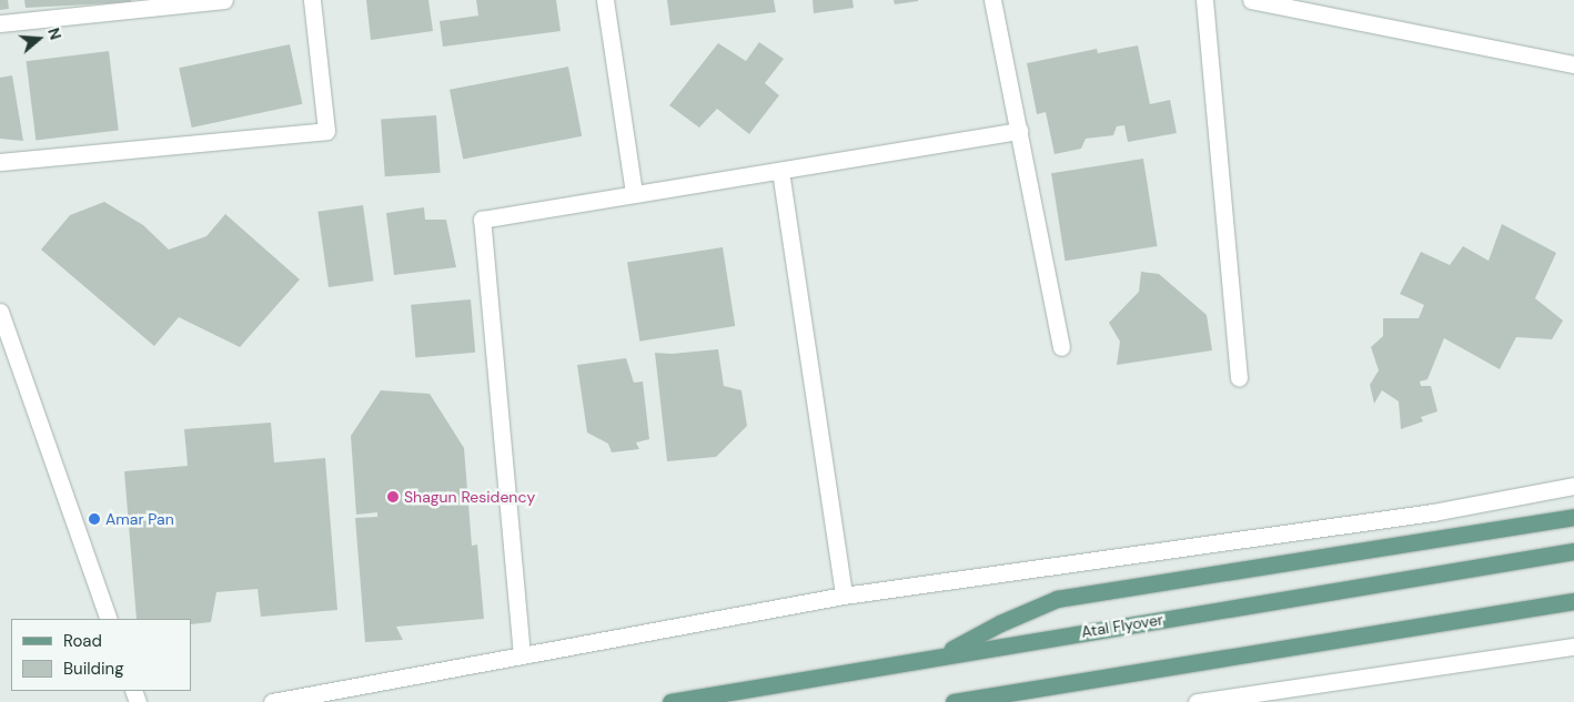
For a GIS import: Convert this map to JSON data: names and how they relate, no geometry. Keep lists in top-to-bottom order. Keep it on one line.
{"streets":{"main road":["Atal Flyover"]},"places":["Shagun Residency","Amar Pan"],"legend":["Road","Building"],"north":"right"}
